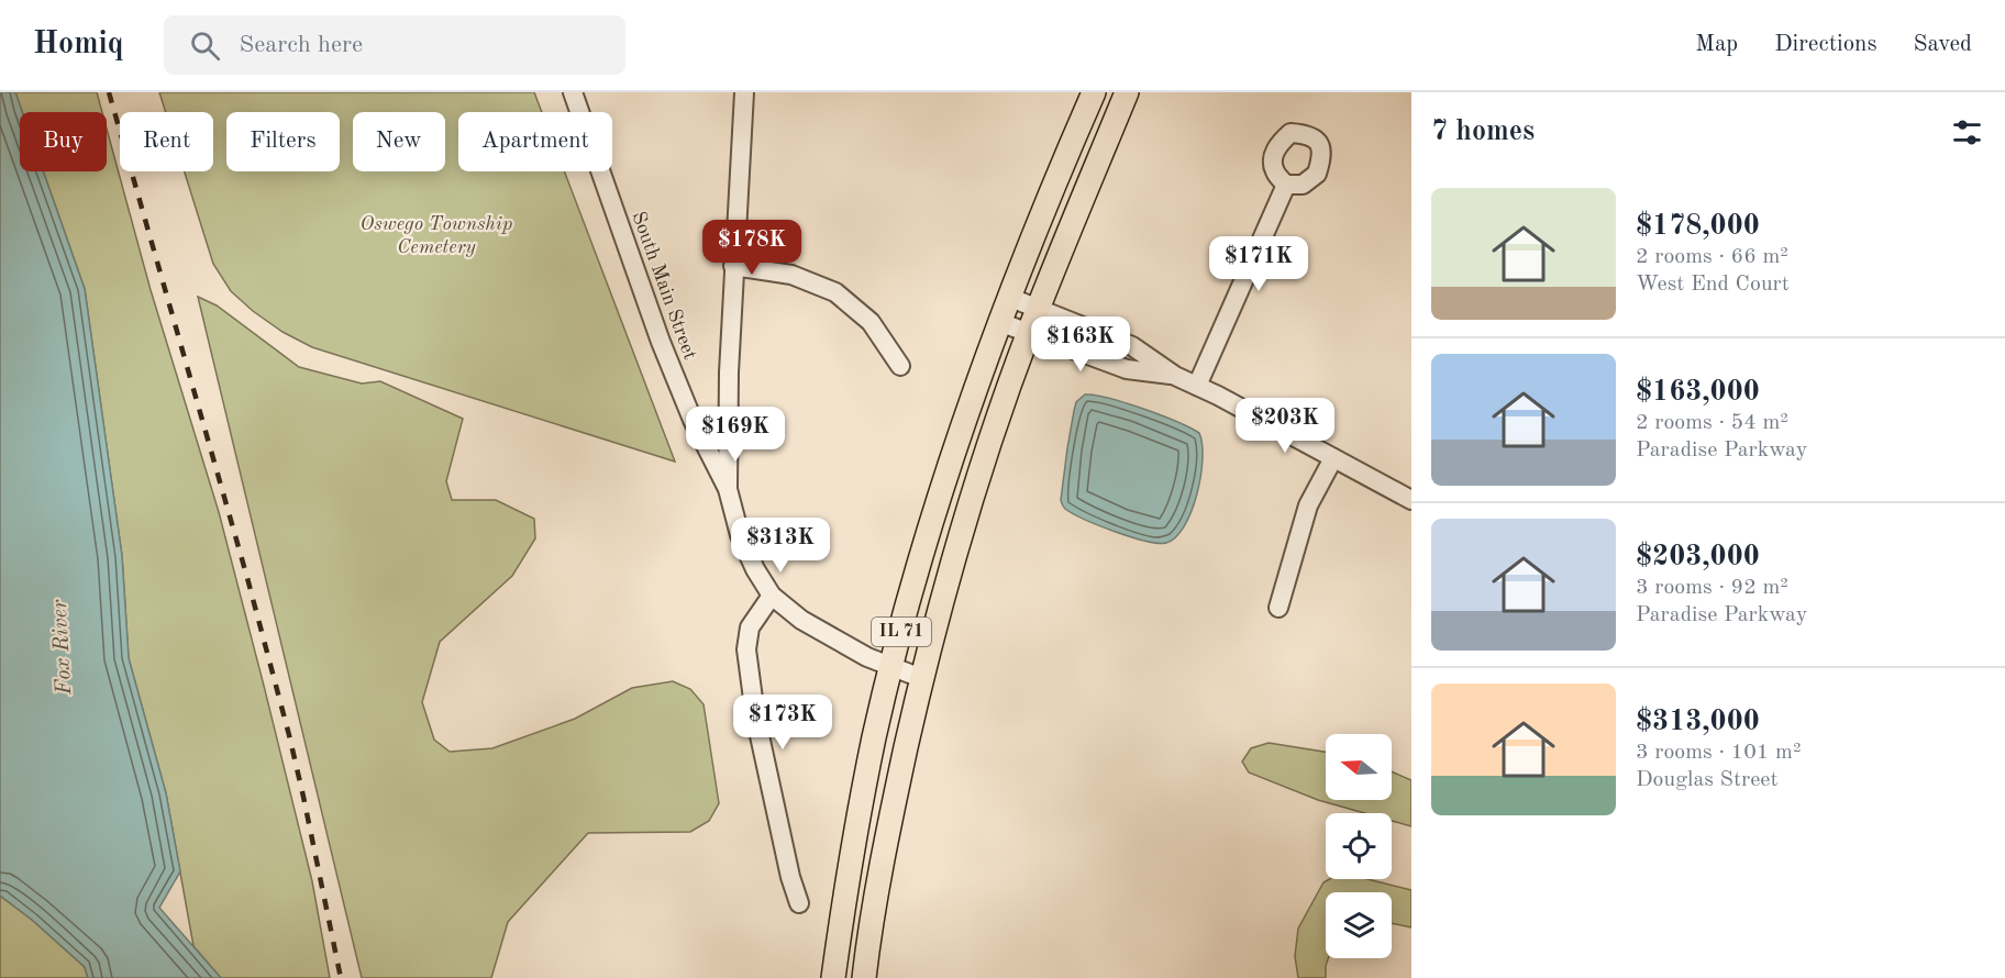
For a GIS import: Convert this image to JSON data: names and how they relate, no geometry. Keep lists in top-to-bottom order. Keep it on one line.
{"streets":{"main road":["IL 71"],"street":["South Main Street"]},"water":["Fox River"],"parks":["Oswego Township Cemetery"],"north":"left","page":{"header":"Homiq","search":"Search here","nav":["Map","Directions","Saved"],"heading":"7 homes","chip":["Buy","Rent","Filters","New","Apartment"],"list":[{"name":"$178,000","note":"2 rooms · 66 m² · West End Court"},{"name":"$163,000","note":"2 rooms · 54 m² · Paradise Parkway"},{"name":"$203,000","note":"3 rooms · 92 m² · Paradise Parkway"},{"name":"$313,000","note":"3 rooms · 101 m² · Douglas Street"}],"price":["$178K","$171K","$163K","$203K","$169K","$313K","$173K"]}}
